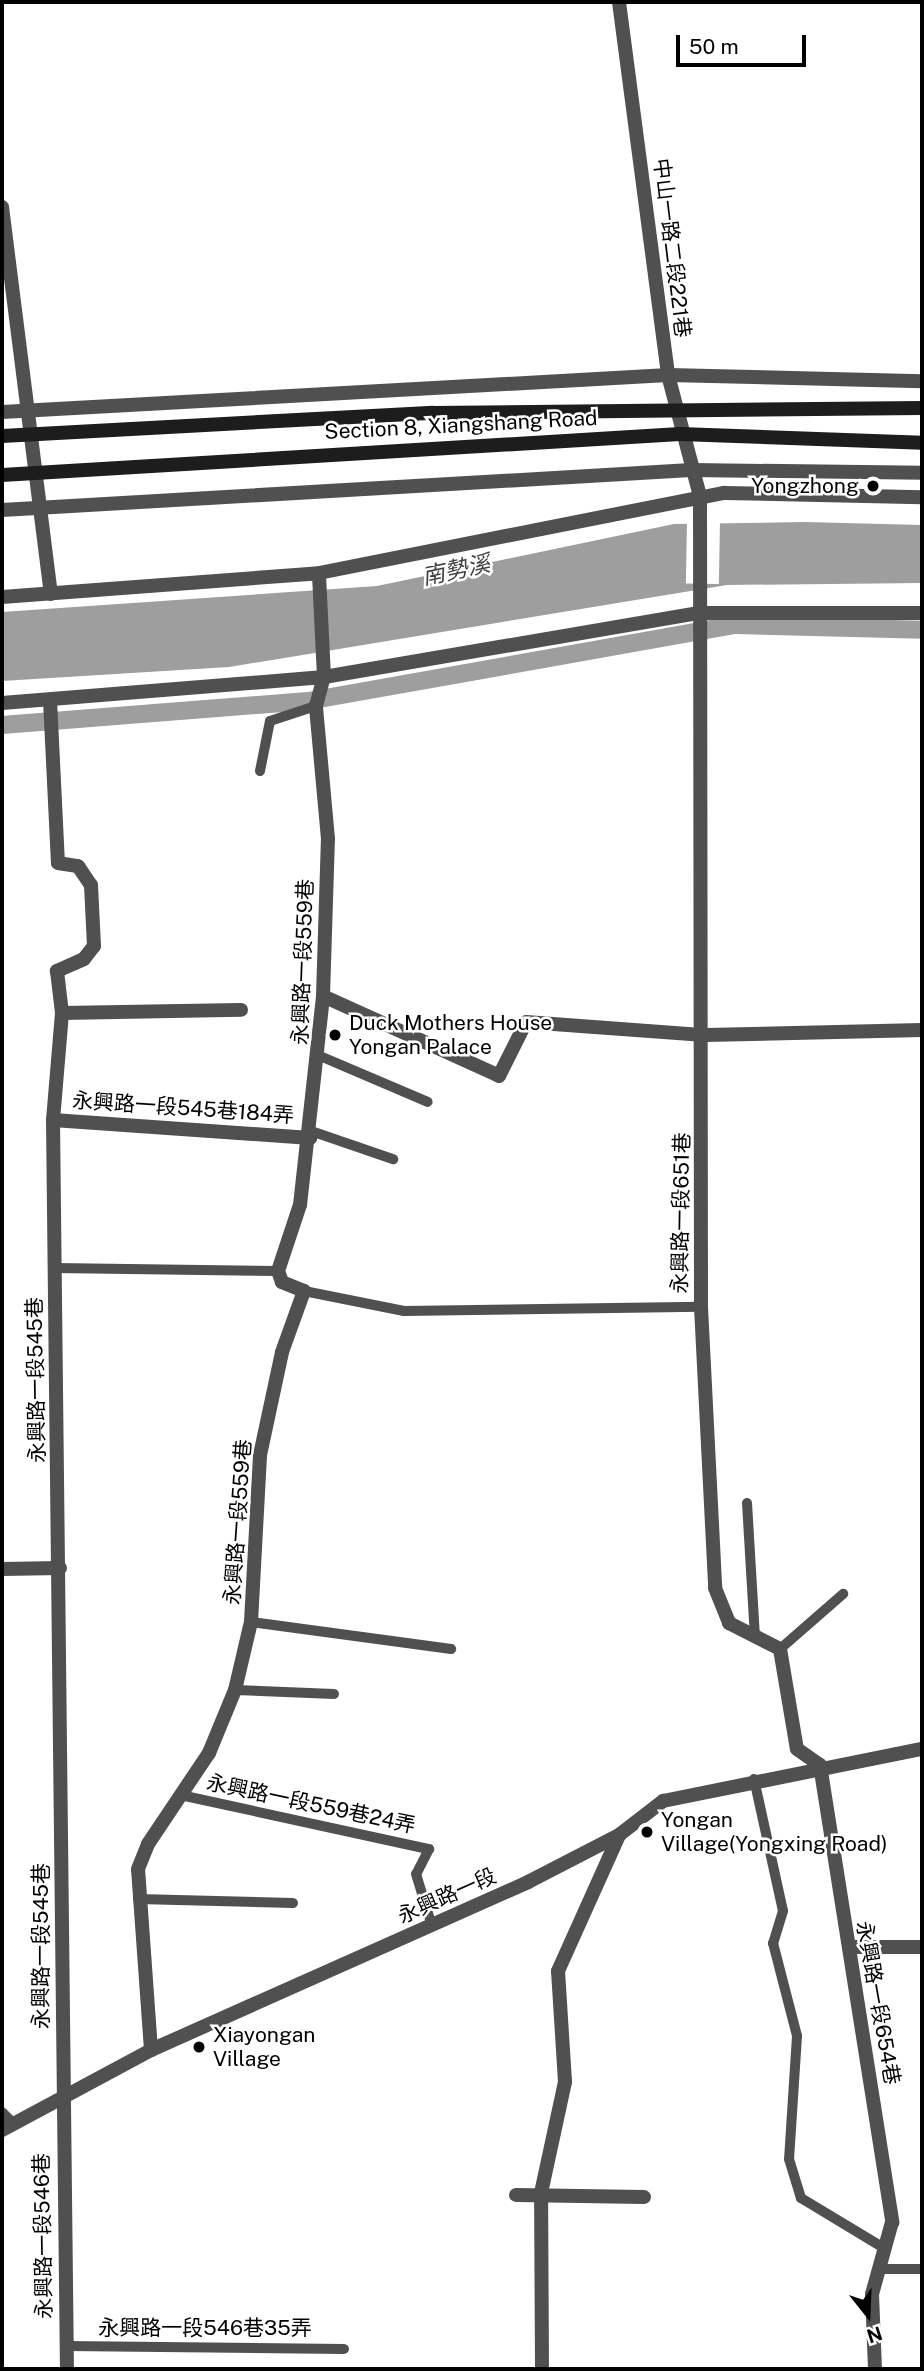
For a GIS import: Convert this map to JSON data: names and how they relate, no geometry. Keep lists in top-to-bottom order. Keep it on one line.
{"streets":{"main road":["Section 8, Xiangshang Road"],"street":["中山一路二段221巷","永興路一段559巷","永興路一段545巷184弄","永興路一段651巷","永興路一段545巷","永興路一段","永興路一段654巷","永興路一段546巷"],"lane":["永興路一段559巷24弄","永興路一段546巷35弄"]},"crossings":[["中山一路二段221巷","Section 8, Xiangshang Road"],["中山一路二段221巷","永興路一段651巷"],["永興路一段559巷","永興路一段545巷184弄"],["永興路一段559巷","永興路一段559巷24弄"],["永興路一段559巷","永興路一段"],["永興路一段545巷184弄","永興路一段545巷"],["永興路一段545巷","永興路一段"],["永興路一段545巷","永興路一段546巷"],["永興路一段559巷24弄","永興路一段"],["永興路一段","永興路一段654巷"],["永興路一段","永興路一段546巷"],["永興路一段546巷","永興路一段546巷35弄"]],"water":["南勢溪"],"places":["Yongzhong","Duck Mothers House Yongan Palace","Yongan Village(Yongxing Road)","Xiayongan Village"],"scale_bar":"50 m","north":"bottom"}
